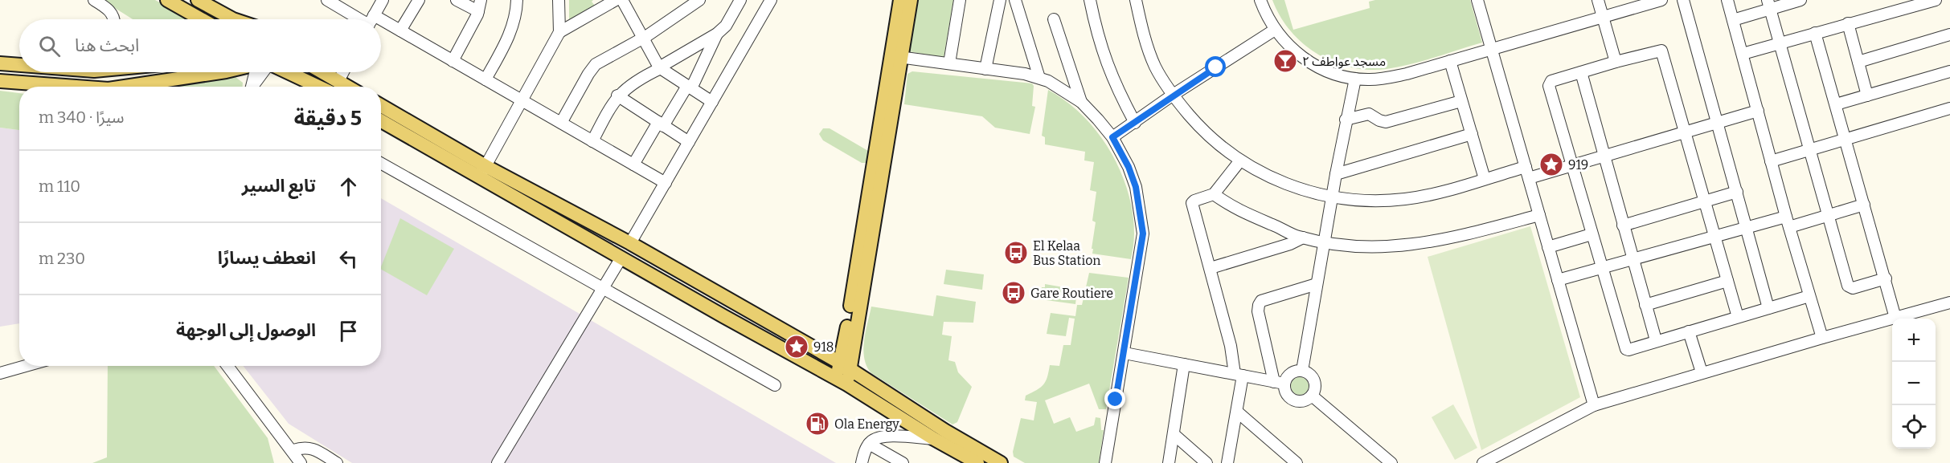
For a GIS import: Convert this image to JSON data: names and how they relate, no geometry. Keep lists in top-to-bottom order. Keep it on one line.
{"places":{"bar":["مسجد عواطف ٢"],"place":["919","918"],"bus stop":["El Kelaa Bus Station","Gare Routiere"],"fuel station":["Ola Energy"]},"page":{"search":"ابحث هنا","heading":["5 دقيقة","سيرًا · 340 m"],"list":[["تابع السير","110 m"],["انعطف يسارًا","230 m"],"الوصول إلى الوجهة"],"map_buttons":["+","−"]}}
